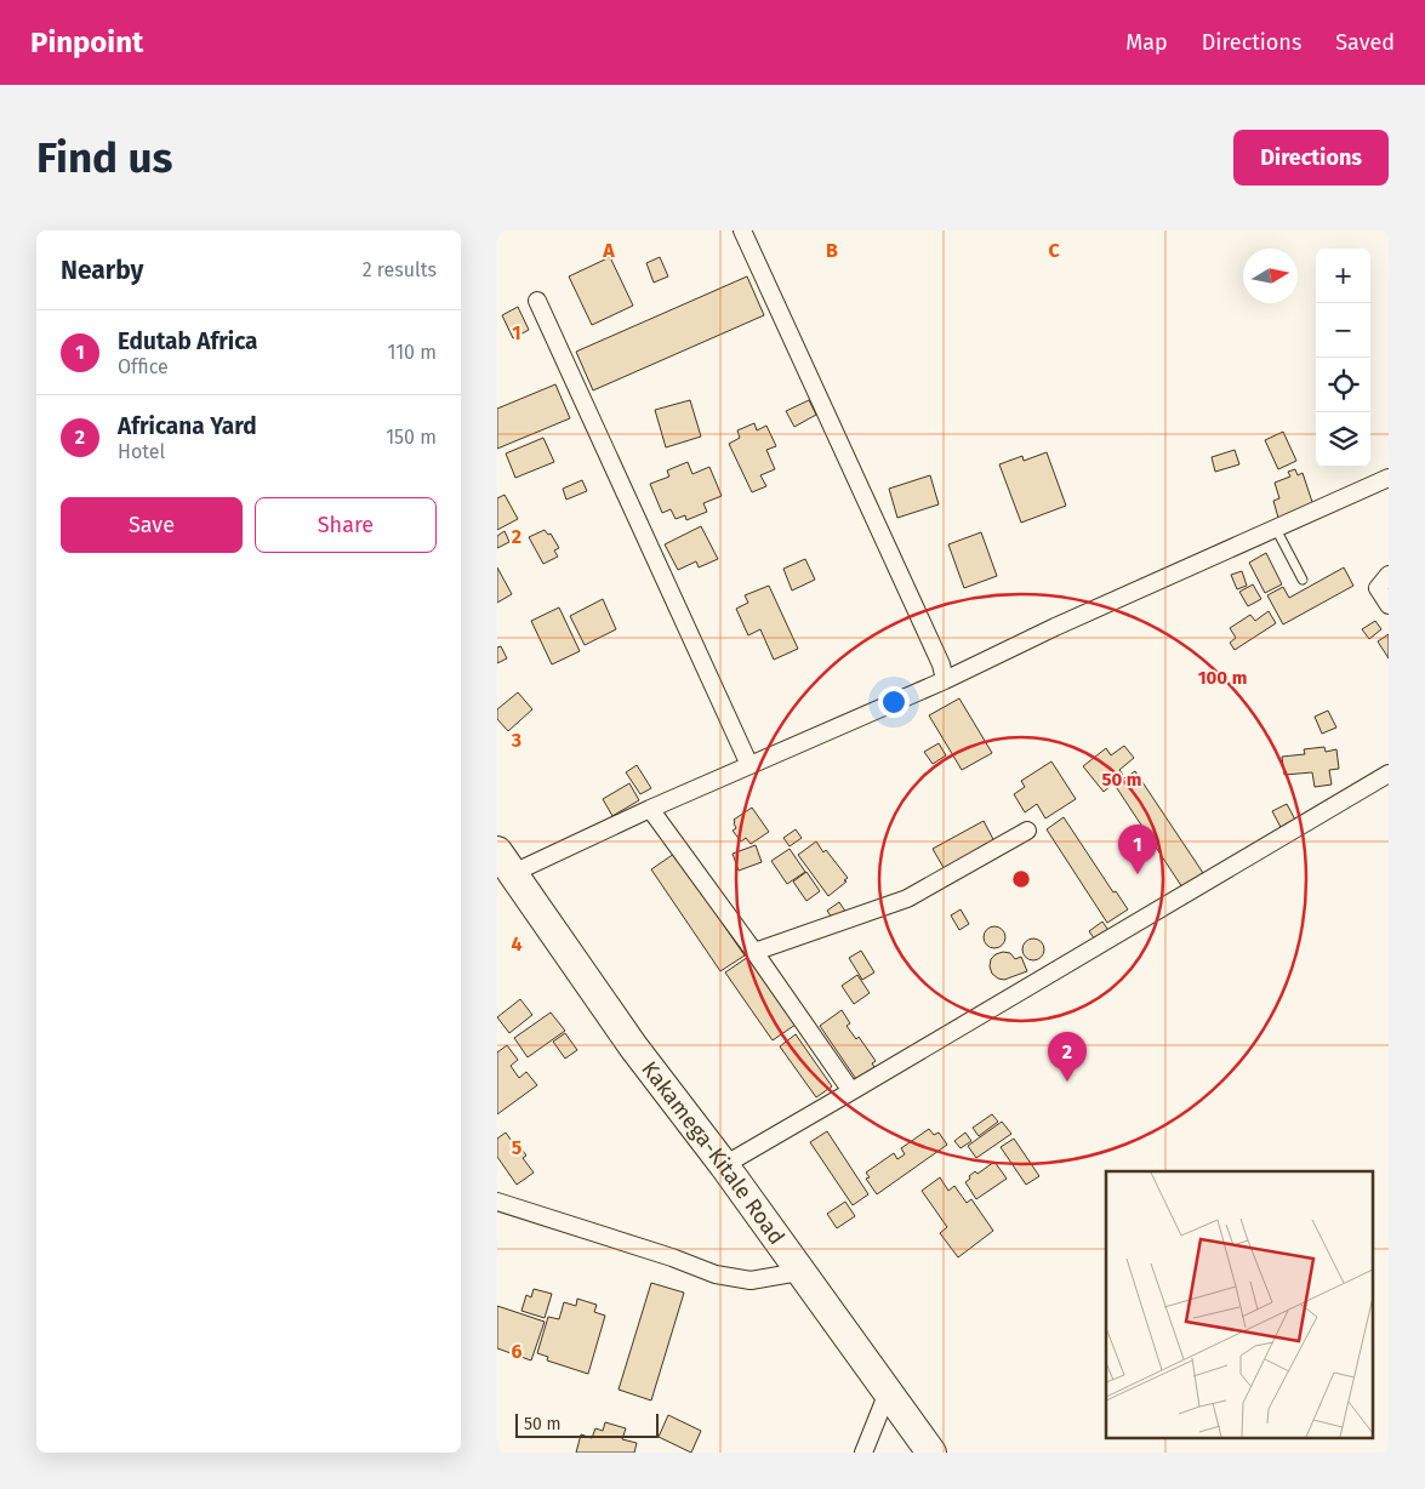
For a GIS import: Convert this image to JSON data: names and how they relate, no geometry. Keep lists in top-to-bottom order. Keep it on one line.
{"streets":{"highway":["Kakamega-Kitale Road"]},"scale_bar":"50 m","north":"right","page":{"header":"Pinpoint","nav":["Map","Directions","Saved"],"buttons":["Directions",["Save","Share"]],"title":"Find us","heading":["Nearby","2 results"],"map_buttons":["+","−"],"list":[{"mark":"1","name":"Edutab Africa","note":"Office","value":"110 m"},{"mark":"2","name":"Africana Yard","note":"Hotel","value":"150 m"}],"pins":["1","2"],"scale":"50 m"},"grid":{"columns":["A","B","C"],"rows":["1","2","3","4","5","6"]},"rings":["100 m","50 m"]}
